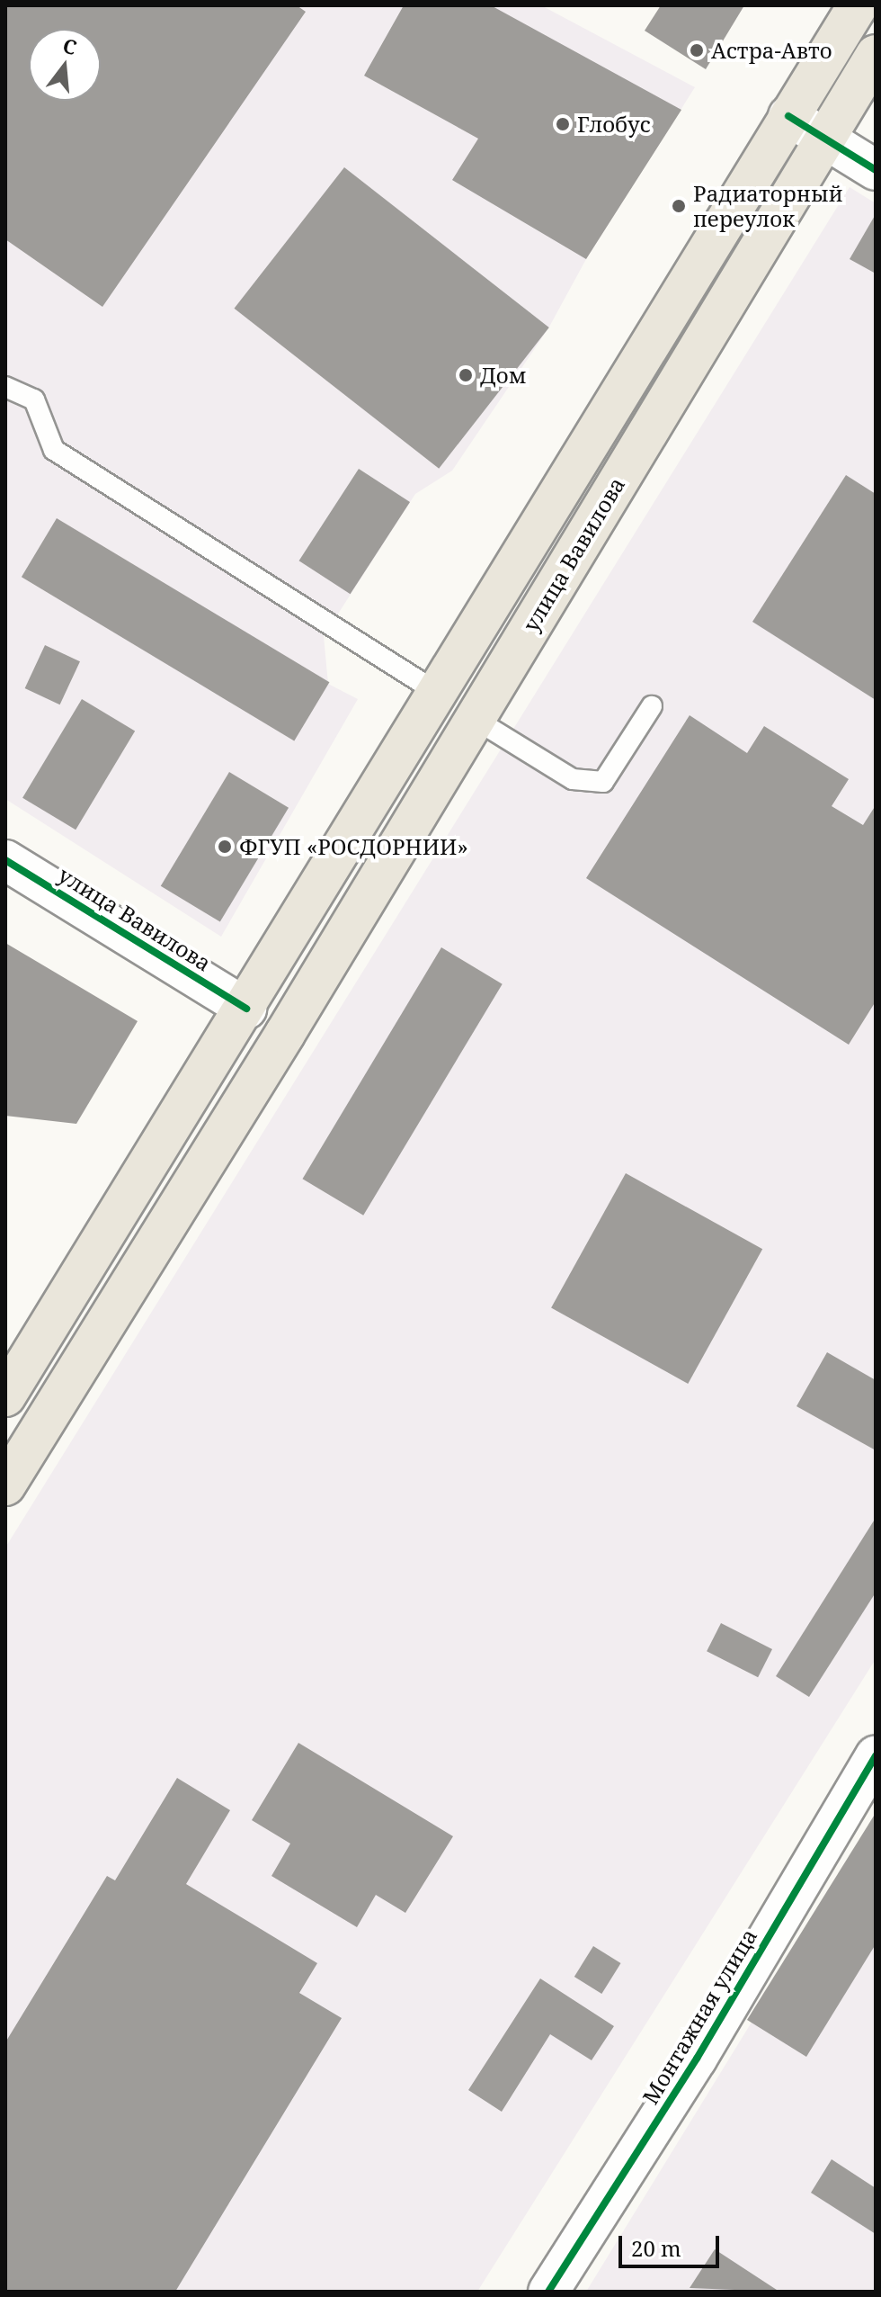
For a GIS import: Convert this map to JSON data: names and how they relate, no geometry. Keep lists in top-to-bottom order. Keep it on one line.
{"streets":{"main road":["улица Вавилова"],"street":["Монтажная улица"]},"places":["Астра-Авто","Глобус","Радиаторный переулок","Дом","ФГУП «РОСДОРНИИ»"],"scale_bar":"20 m","north":"top"}
